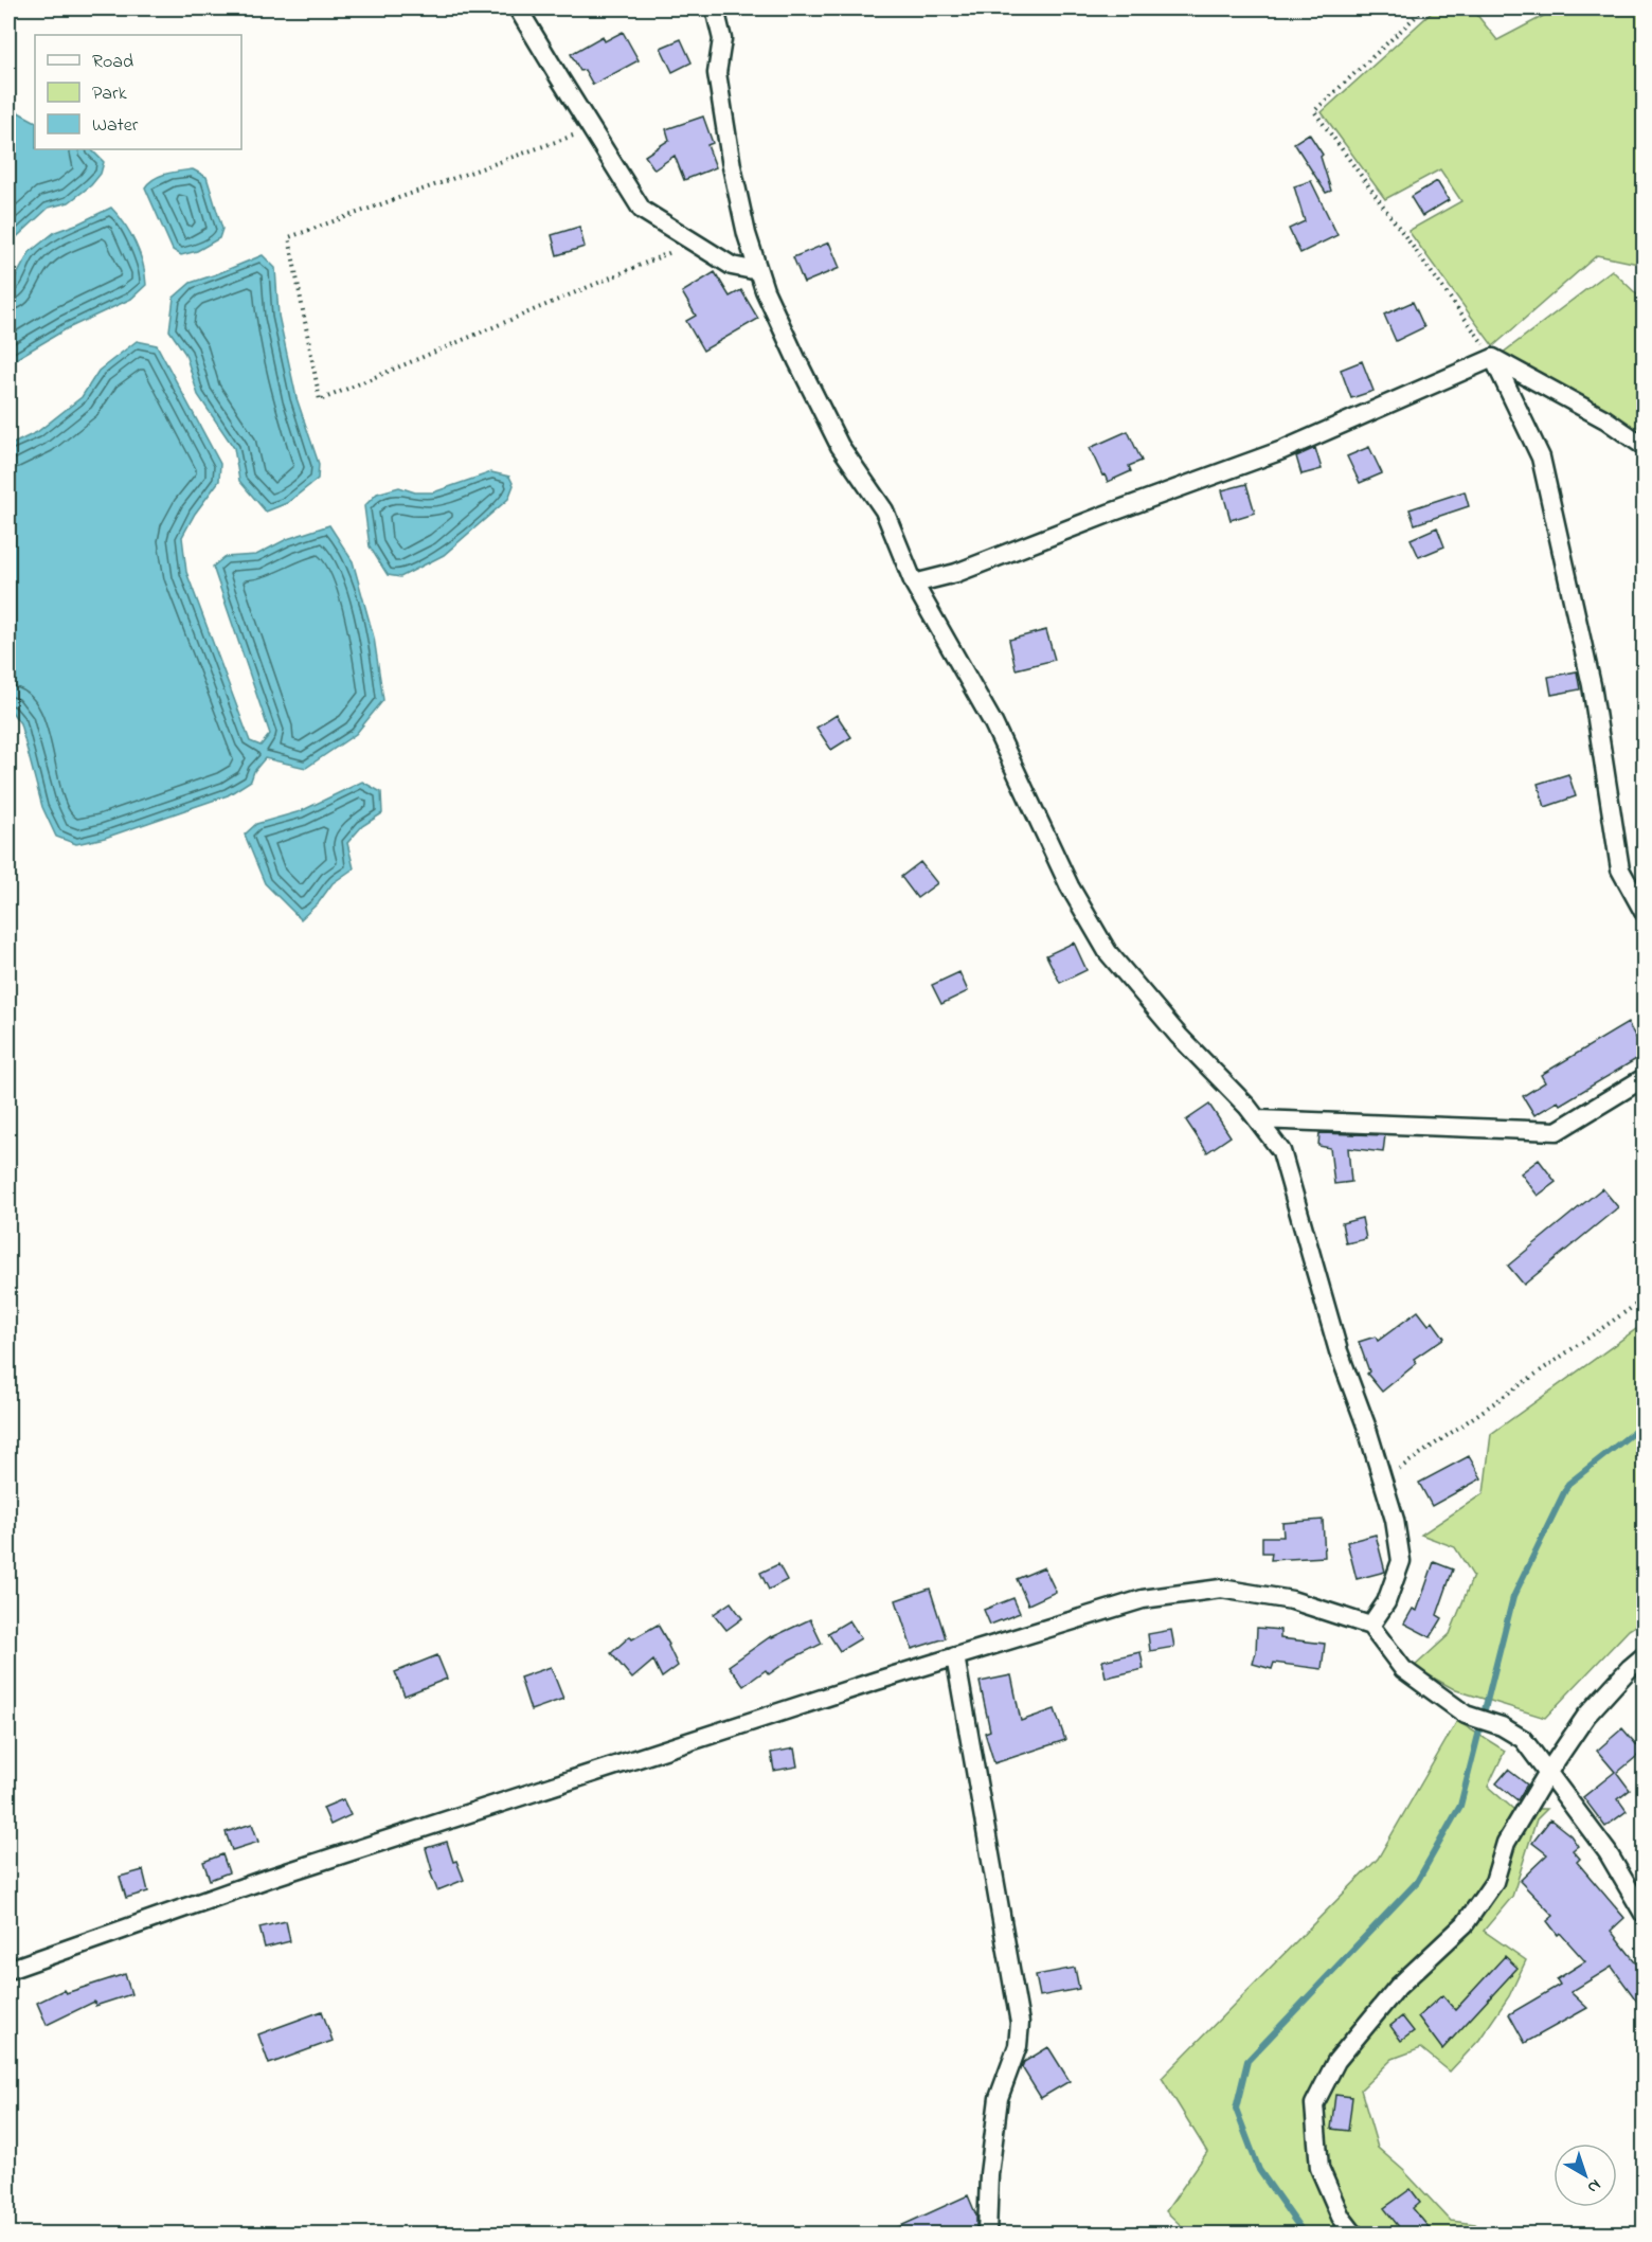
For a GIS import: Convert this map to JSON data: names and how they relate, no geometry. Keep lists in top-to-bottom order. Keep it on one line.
{"legend":["Road","Park","Water"],"north":"bottom right"}
